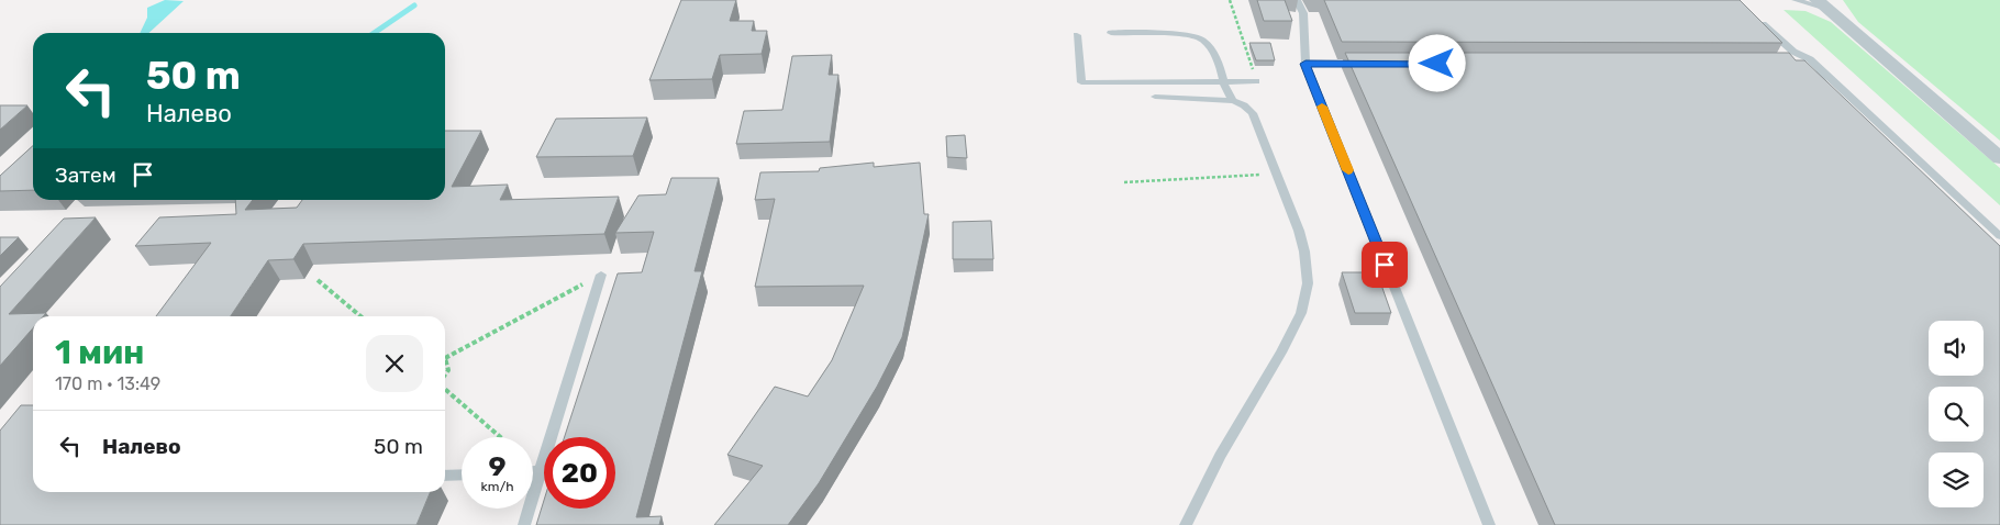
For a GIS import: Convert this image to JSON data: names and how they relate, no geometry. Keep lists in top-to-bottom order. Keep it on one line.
{"page":{"turn":["50 m","Налево"],"then":"Затем","heading":["1 мин","170 m · 13:49"],"list":[{"name":"Налево","value":"50 m"}],"speed":"9 km/h","limit":"20"}}
